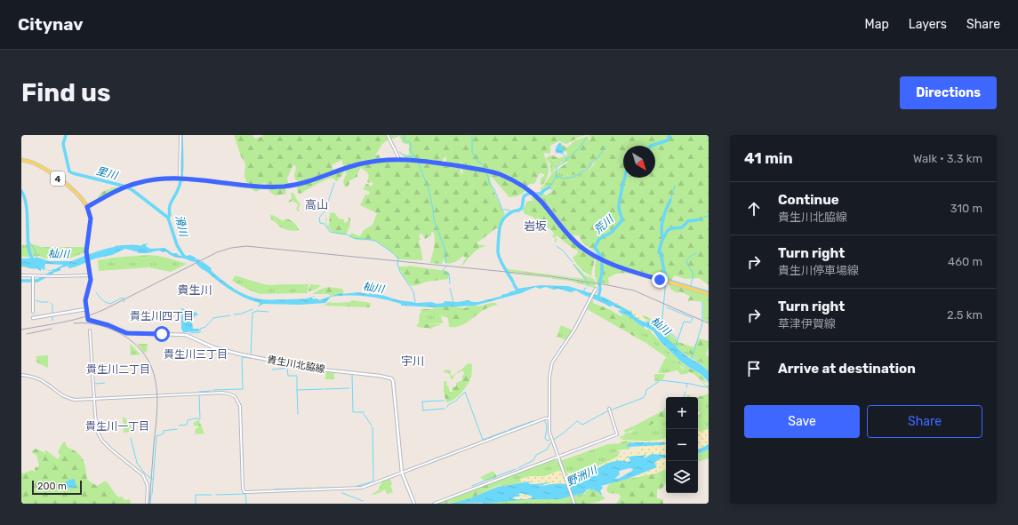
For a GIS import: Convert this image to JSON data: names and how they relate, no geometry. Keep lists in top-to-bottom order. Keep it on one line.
{"streets":{"main road":["4","貴生川北脇線"]},"districts":["高山","岩坂","貴生川","貴生川四丁目","貴生川三丁目","宇川","貴生川二丁目","貴生川一丁目"],"water":["里川","荒川","滑川","杣川","野洲川"],"scale_bar":"200 m","north":"bottom right","page":{"header":"Citynav","nav":["Map","Layers","Share"],"buttons":["Directions",["Save","Share"]],"title":"Find us","heading":["41 min","Walk · 3.3 km"],"list":[["Continue","貴生川北脇線","310 m"],["Turn right","貴生川停車場線","460 m"],["Turn right","草津伊賀線","2.5 km"],"Arrive at destination"],"map_buttons":["+","−"],"scale":"200 m"}}
